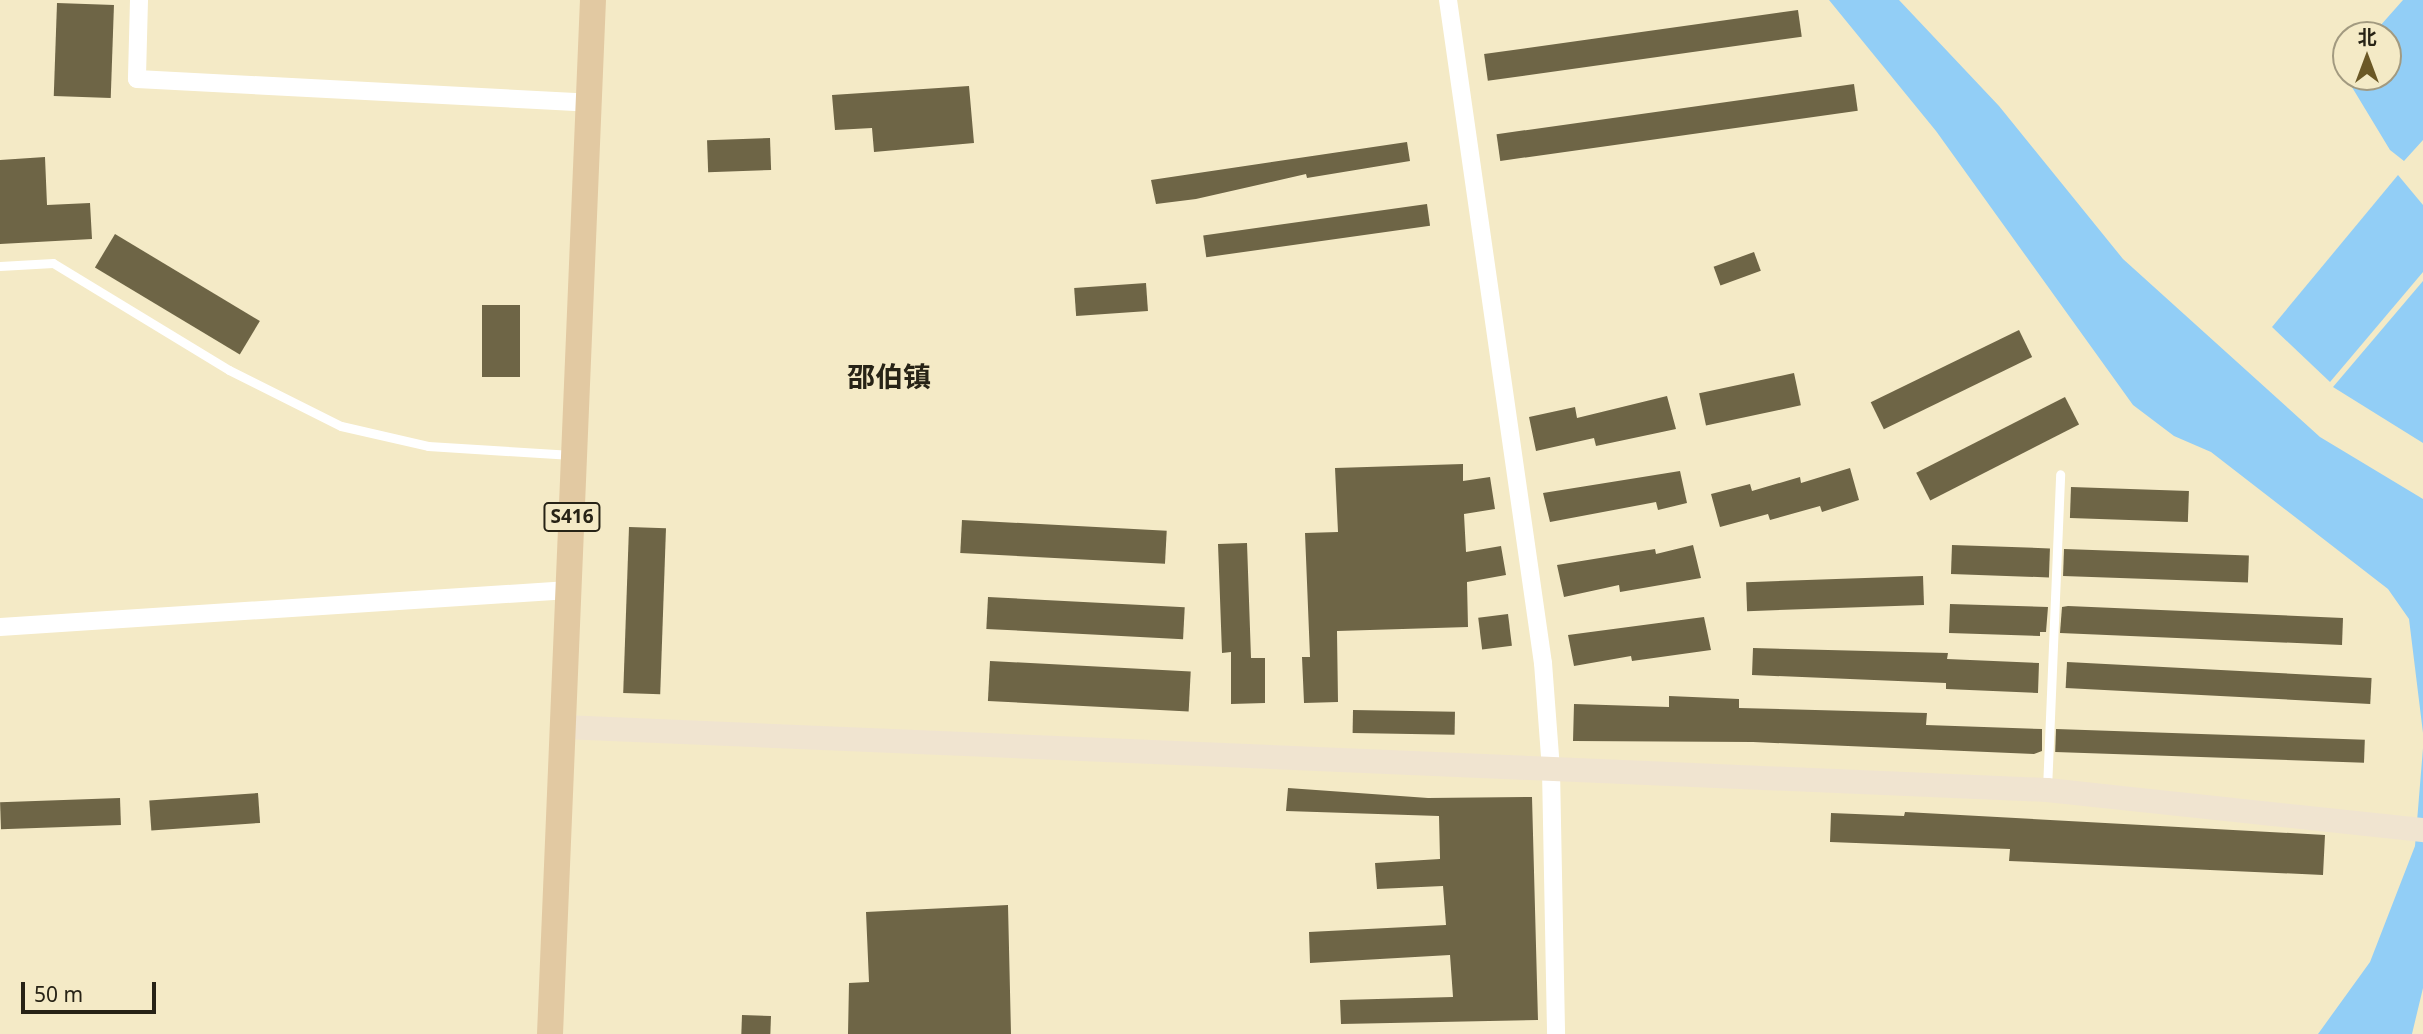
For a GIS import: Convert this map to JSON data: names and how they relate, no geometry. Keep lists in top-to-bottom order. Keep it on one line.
{"streets":{"main road":["S416"]},"districts":["邵伯镇"],"scale_bar":"50 m","north":"top"}
